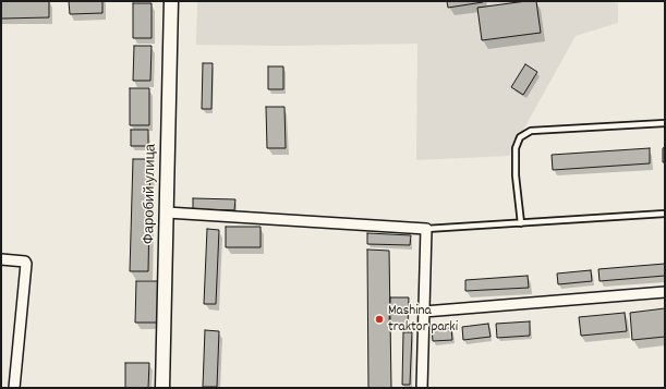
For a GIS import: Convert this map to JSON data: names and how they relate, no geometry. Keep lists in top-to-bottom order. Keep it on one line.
{"streets":{"street":["Фаробий улица"]},"places":["Mashina traktor parki"]}
